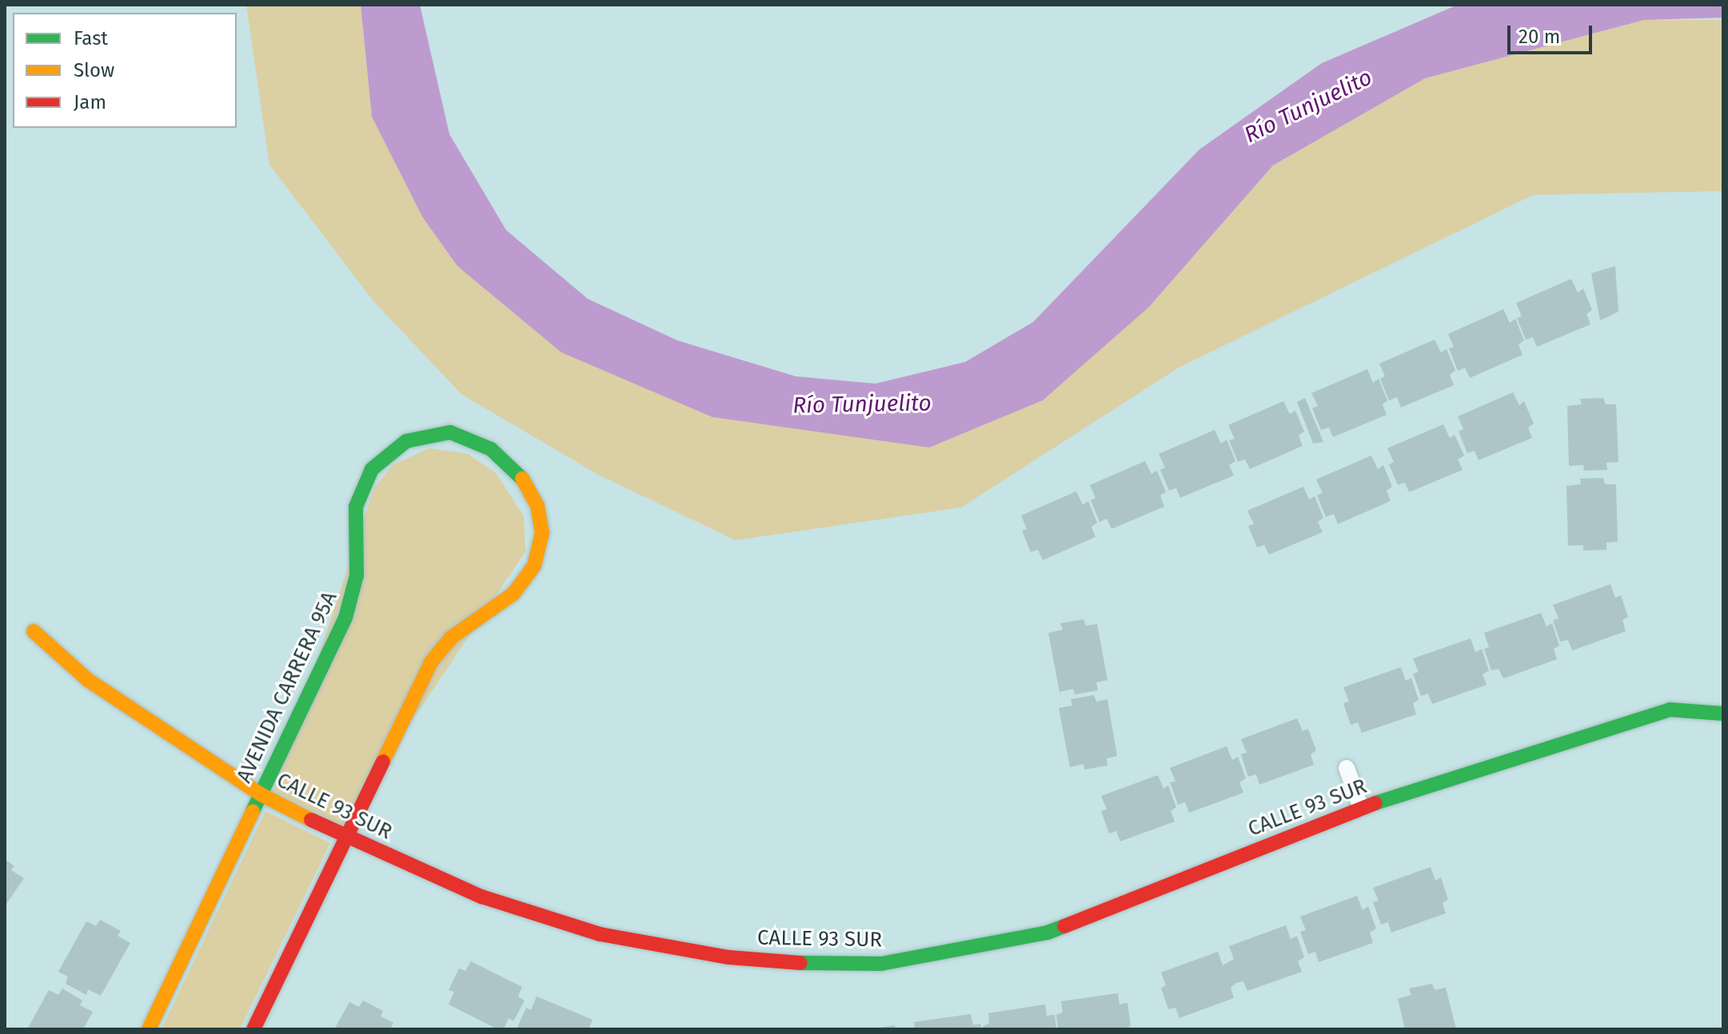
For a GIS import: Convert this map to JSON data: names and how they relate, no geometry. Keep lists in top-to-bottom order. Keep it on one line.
{"streets":{"street":["AVENIDA CARRERA 95A","CALLE 93 SUR"]},"crossings":[["AVENIDA CARRERA 95A","CALLE 93 SUR"]],"water":["Río Tunjuelito"],"legend":["Fast","Slow","Jam"],"scale_bar":"20 m"}
